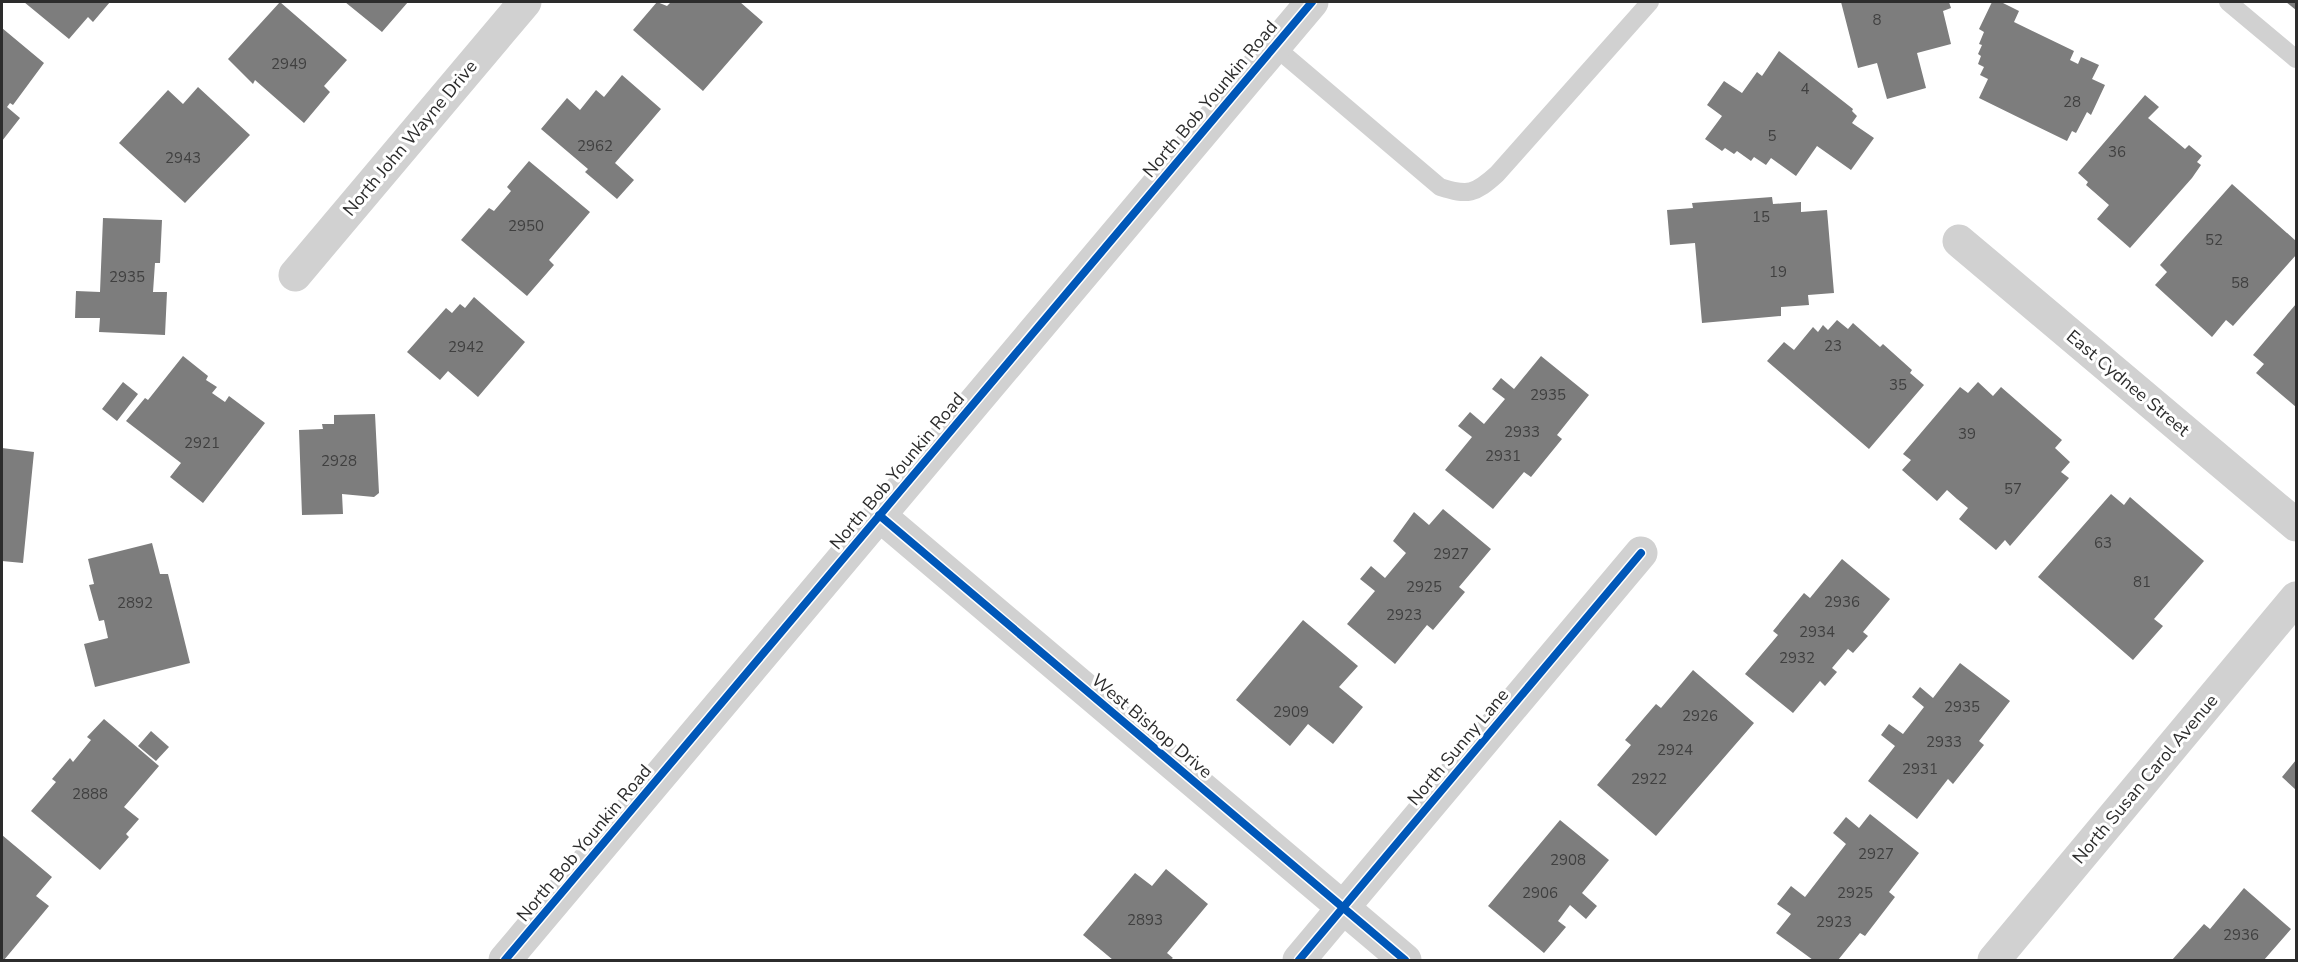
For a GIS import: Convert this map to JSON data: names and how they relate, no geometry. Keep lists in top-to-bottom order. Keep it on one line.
{"streets":{"street":["North Bob Younkin Road","North John Wayne Drive","East Cydnee Street","West Bishop Drive","North Sunny Lane","North Susan Carol Avenue"]},"crossings":[["North Bob Younkin Road","West Bishop Drive"],["West Bishop Drive","North Sunny Lane"]],"house_numbers":["8","2949","4","28","5","2962","36","2943","15","2950","52","19","2935","58","23","2942","35","2935","2933","39","2921","2931","2928","57","63","2927","81","2925","2936","2892","2923","2934","2932","2935","2909","2926","2933","2924","2931","2922","2888","2927","2908","2906","2925","2893","2923","2936"]}
